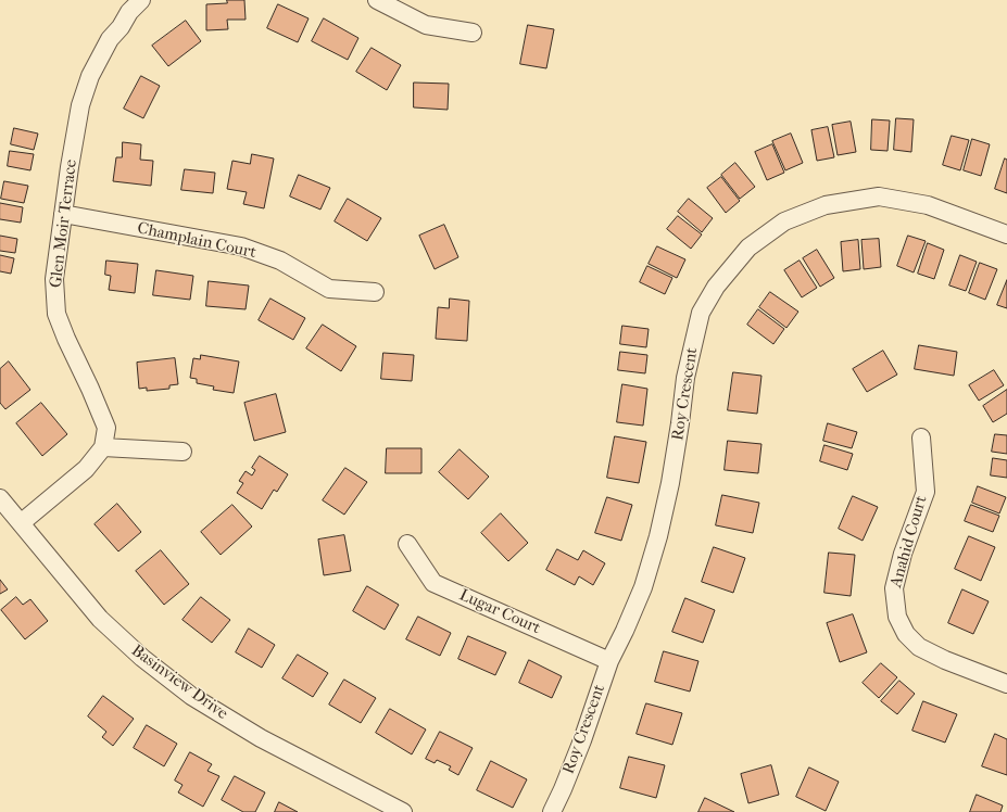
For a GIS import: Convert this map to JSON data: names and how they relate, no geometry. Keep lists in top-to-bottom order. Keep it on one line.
{"streets":{"street":["Glen Moir Terrace","Champlain Court","Roy Crescent","Anahid Court","Lugar Court","Basinview Drive"]},"crossings":[["Glen Moir Terrace","Champlain Court"],["Roy Crescent","Lugar Court"]]}
